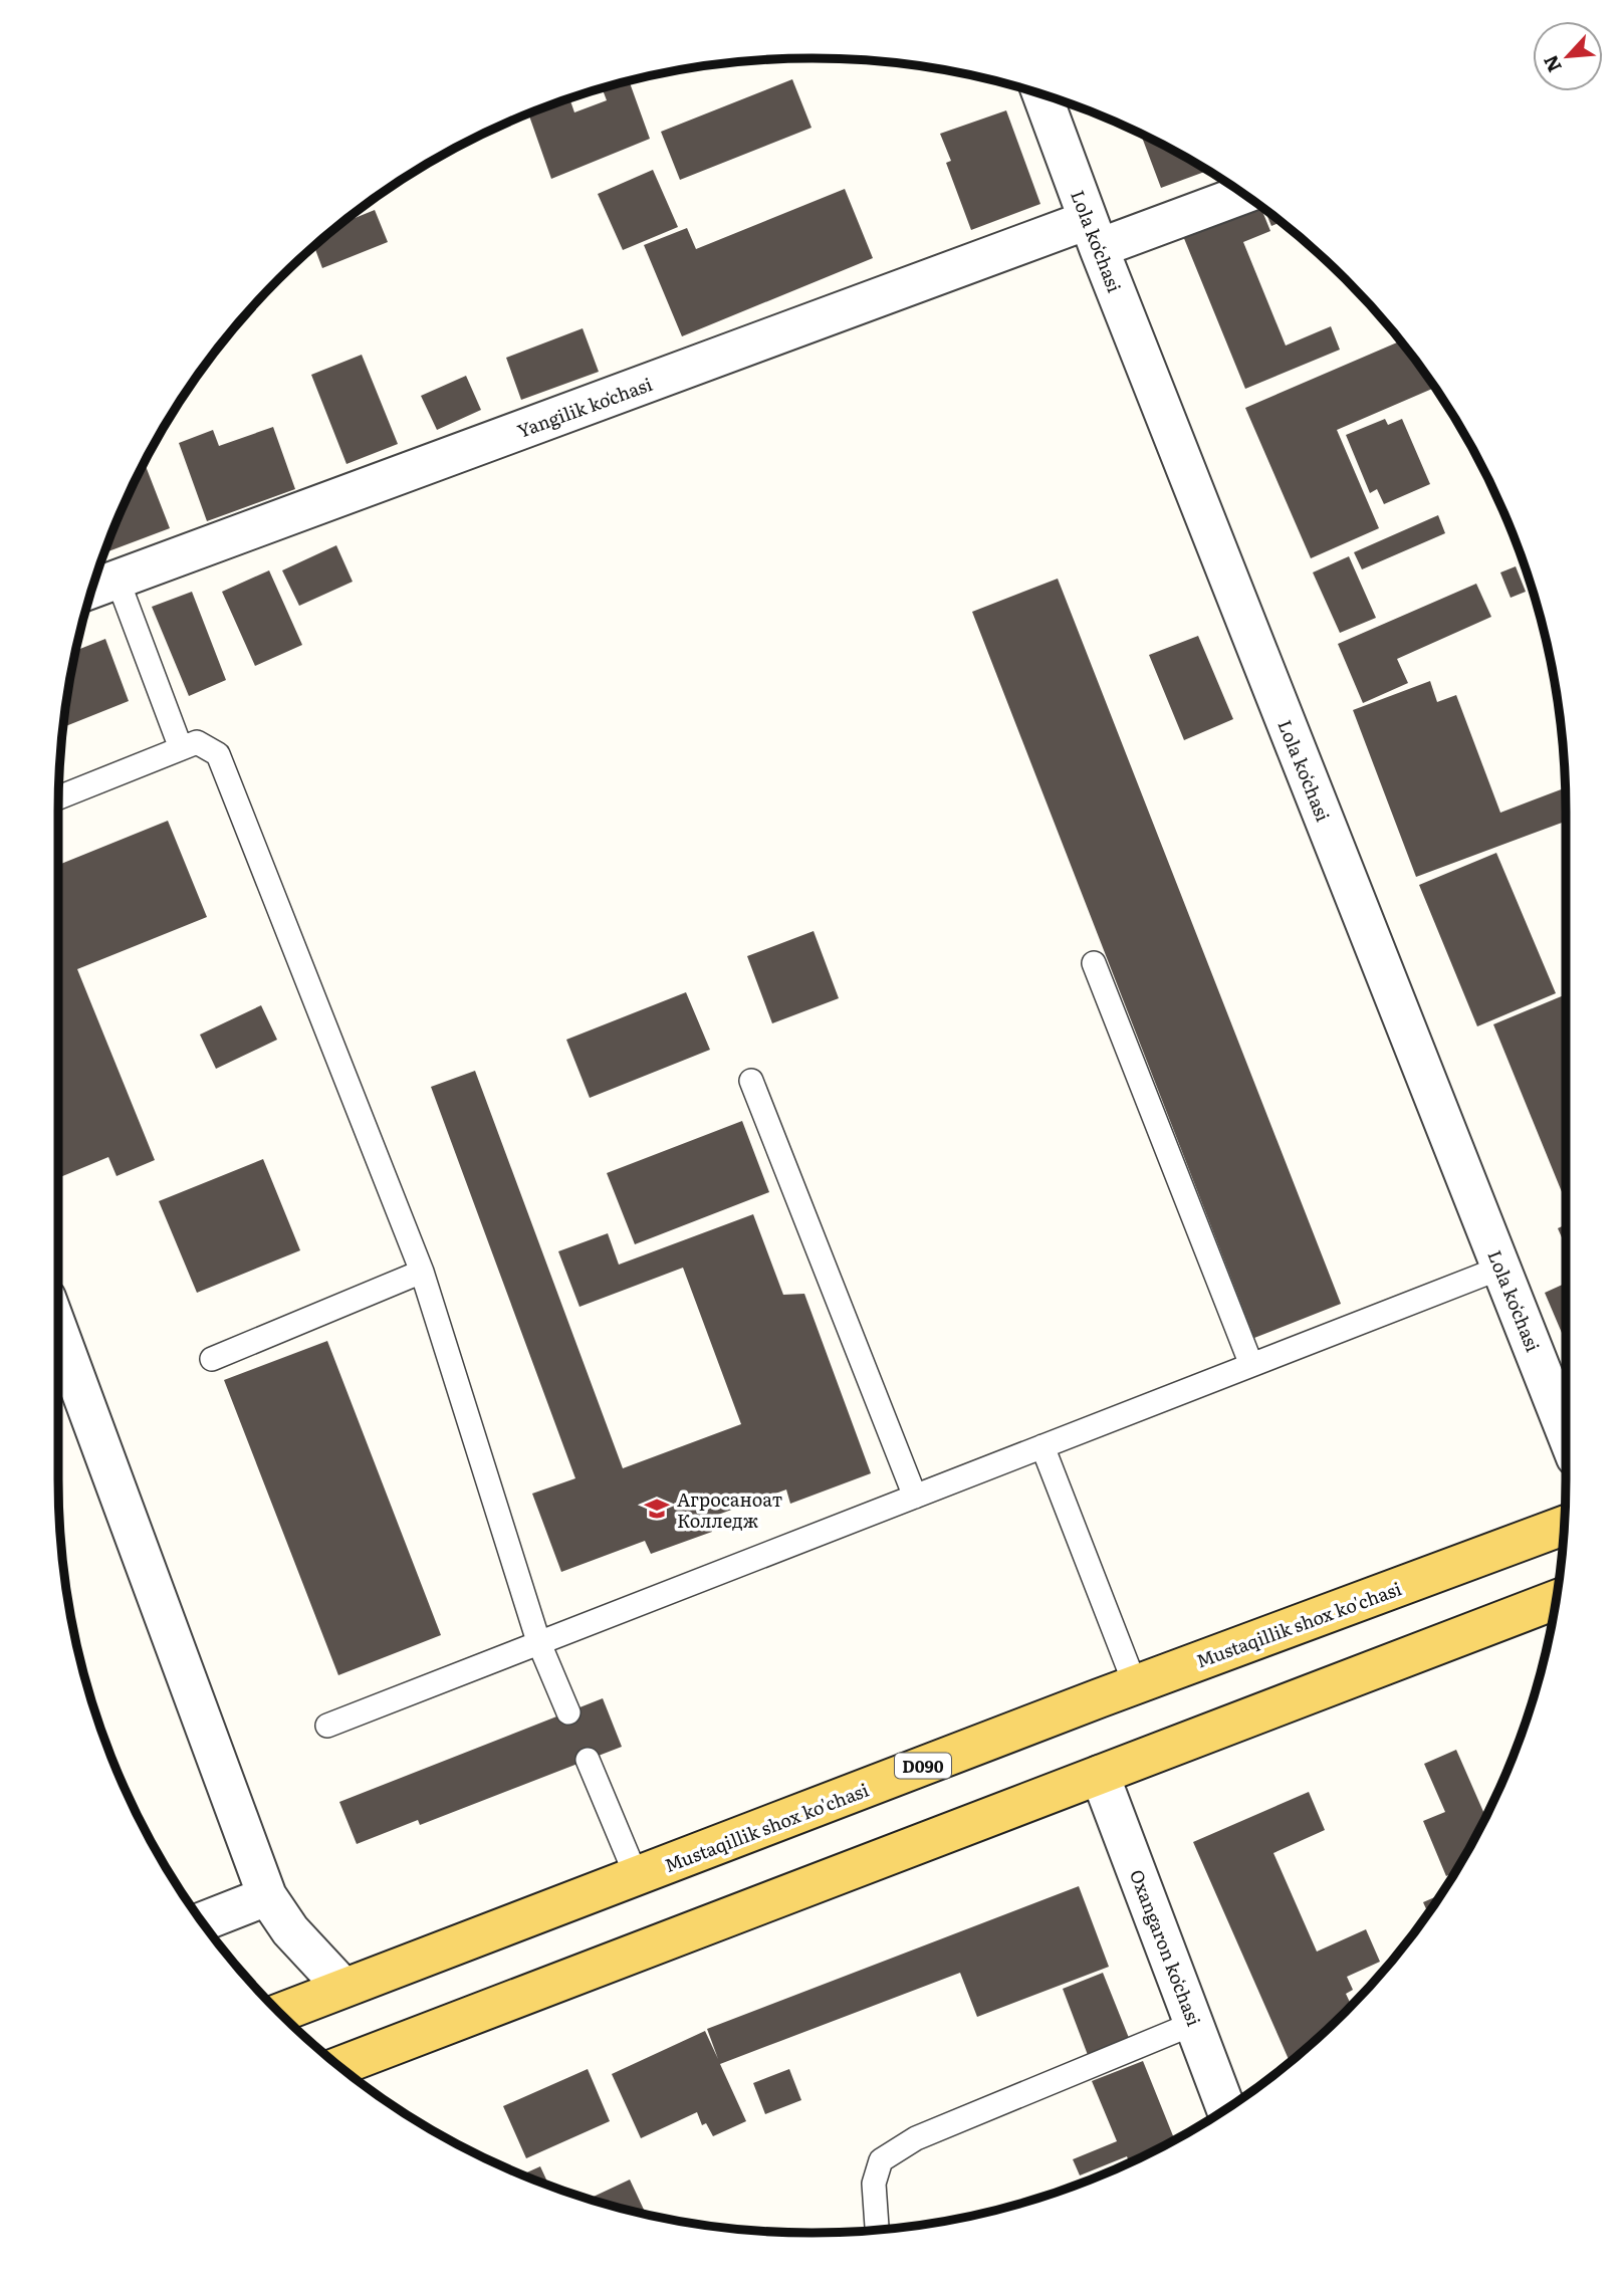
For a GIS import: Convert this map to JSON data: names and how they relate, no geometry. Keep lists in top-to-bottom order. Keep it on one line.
{"streets":{"main road":["Mustaqillik shox ko'chasi","D090"],"street":["Lola koʻchasi","Yangilik koʻchasi","Oxangaron koʻchasi"]},"crossings":[["Lola koʻchasi","Yangilik koʻchasi"]],"places":{"school or university":["Агросаноат Колледж"]},"north":"bottom left"}
